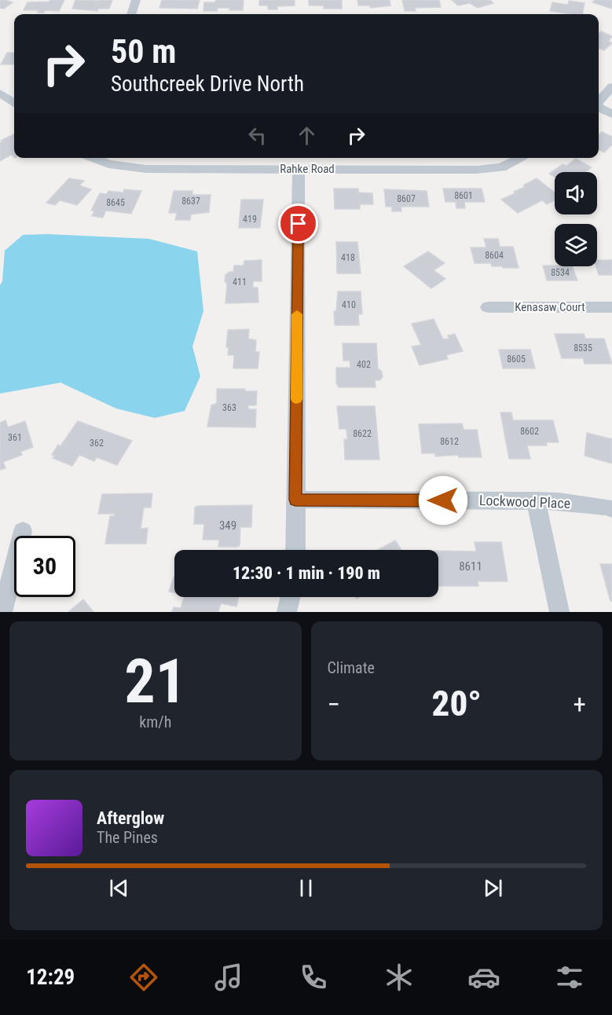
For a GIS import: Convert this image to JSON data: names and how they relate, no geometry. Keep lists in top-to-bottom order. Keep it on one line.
{"streets":{"street":["Rahke Road","Kenasaw Court","Lockwood Place"]},"house_numbers":["8601","8607","8637","8645","419","8604","418","8534","411","410","8535","8605","402","363","8602","8622","361","8612","362","349","8611"],"page":{"turn":["50 m","Southcreek Drive North"],"limit":"30","trip":"12:30 · 1 min · 190 m","tile":[["21","km/h"],"Climate"],"heat":["−","20°","+"],"song":["Afterglow","The Pines"],"tabs":"12:29"}}
